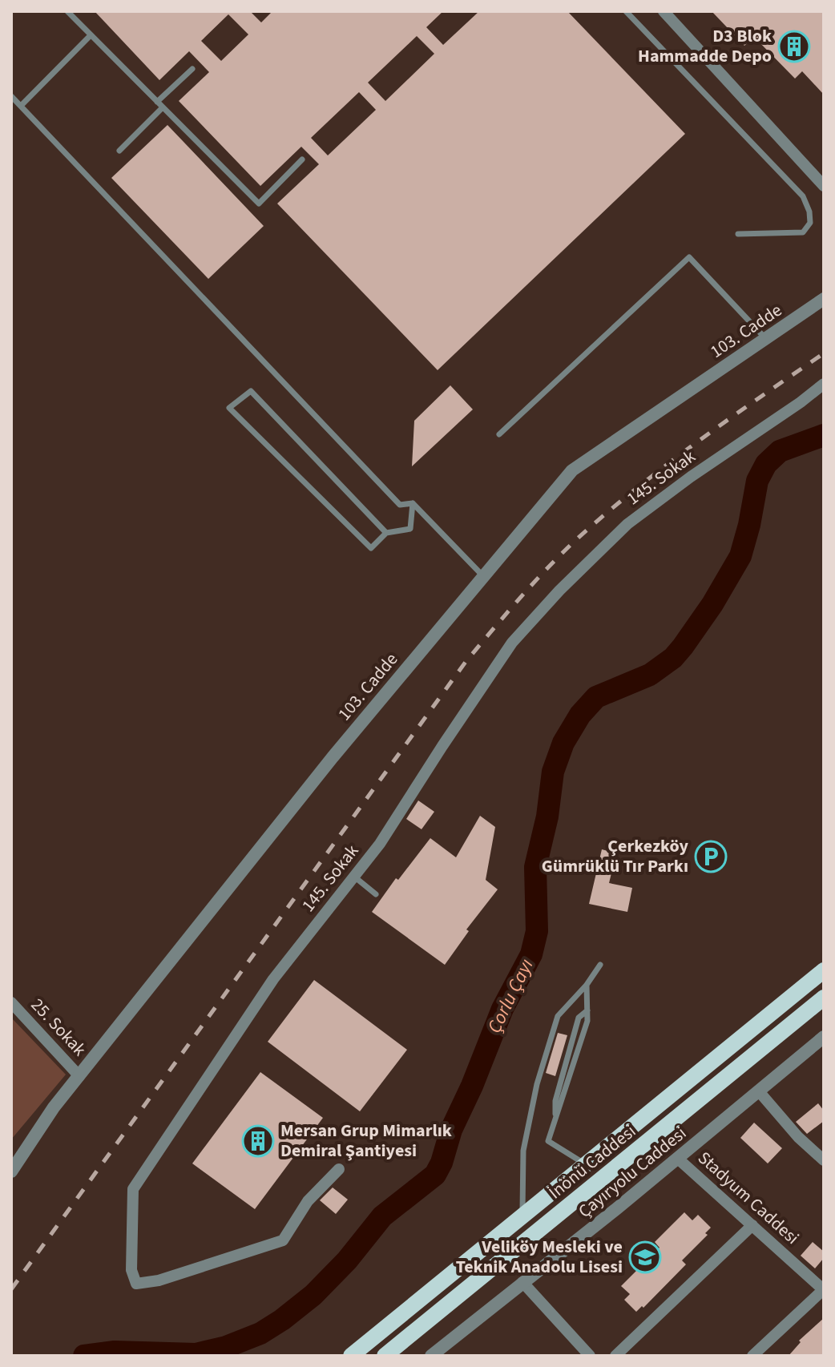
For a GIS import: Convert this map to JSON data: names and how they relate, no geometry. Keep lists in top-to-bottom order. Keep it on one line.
{"streets":{"main road":["İnönü Caddesi"],"street":["103. Cadde","145. Sokak","25. Sokak","Çayıryolu Caddesi","Stadyum Caddesi"]},"crossings":[["103. Cadde","25. Sokak"],["Çayıryolu Caddesi","Stadyum Caddesi"]],"water":["Çorlu Çayı"],"places":{"building":["D3 Blok Hammadde Depo","Mersan Grup Mimarlık Demiral Şantiyesi"],"parking":["Çerkezköy Gümrüklü Tır Parkı"],"school or university":["Veliköy Mesleki ve Teknik Anadolu Lisesi"]}}
